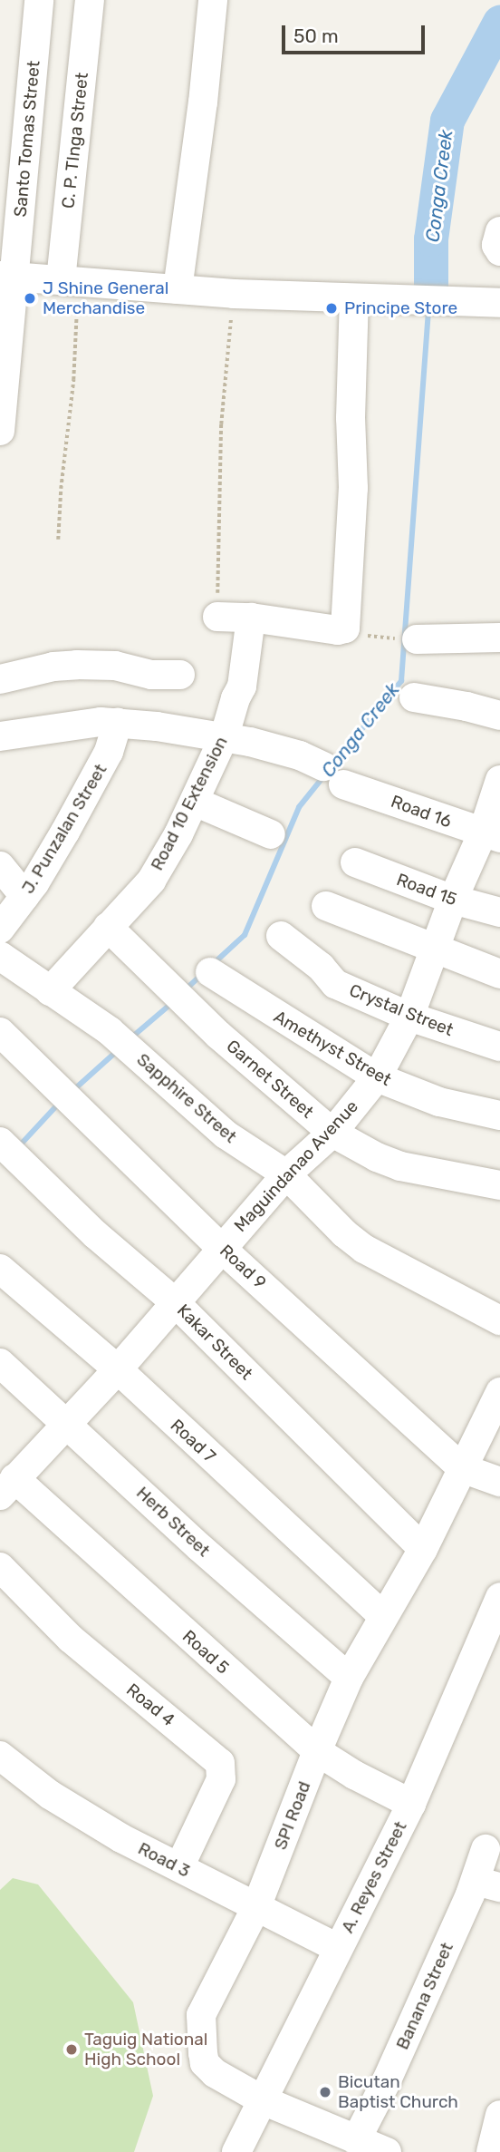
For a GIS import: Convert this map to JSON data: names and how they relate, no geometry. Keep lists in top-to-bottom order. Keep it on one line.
{"streets":{"street":["Santo Tomas Street","C. P. TInga Street","Road 10 Extension","Road 16","J. Punzalan Street","Road 15","Crystal Street","Amethyst Street","Garnet Street","Sapphire Street","Maguindanao Avenue","Road 9","Kakar Street","Road 7","Herb Street","Road 5","Road 4","SPI Road","Road 3","A. Reyes Street","Banana Street"]},"crossings":[["Road 10 Extension","Road 16"],["Road 10 Extension","Garnet Street"],["Road 10 Extension","Sapphire Street"],["Road 16","J. Punzalan Street"],["Road 16","Maguindanao Avenue"],["Road 15","Maguindanao Avenue"],["Crystal Street","Maguindanao Avenue"],["Amethyst Street","Maguindanao Avenue"],["Garnet Street","Maguindanao Avenue"],["Sapphire Street","Maguindanao Avenue"],["Maguindanao Avenue","Road 9"],["Maguindanao Avenue","Kakar Street"],["Maguindanao Avenue","Road 7"],["Maguindanao Avenue","Herb Street"],["Maguindanao Avenue","Road 5"],["Road 9","SPI Road"],["Kakar Street","SPI Road"],["Road 7","SPI Road"],["Herb Street","SPI Road"],["Road 5","SPI Road"],["Road 5","A. Reyes Street"],["Road 4","Road 3"],["SPI Road","Road 3"],["SPI Road","A. Reyes Street"],["SPI Road","Banana Street"],["Road 3","A. Reyes Street"]],"water":["Conga Creek"],"places":["J Shine General Merchandise","Principe Store","Taguig National High School","Bicutan Baptist Church"],"scale_bar":"50 m"}
